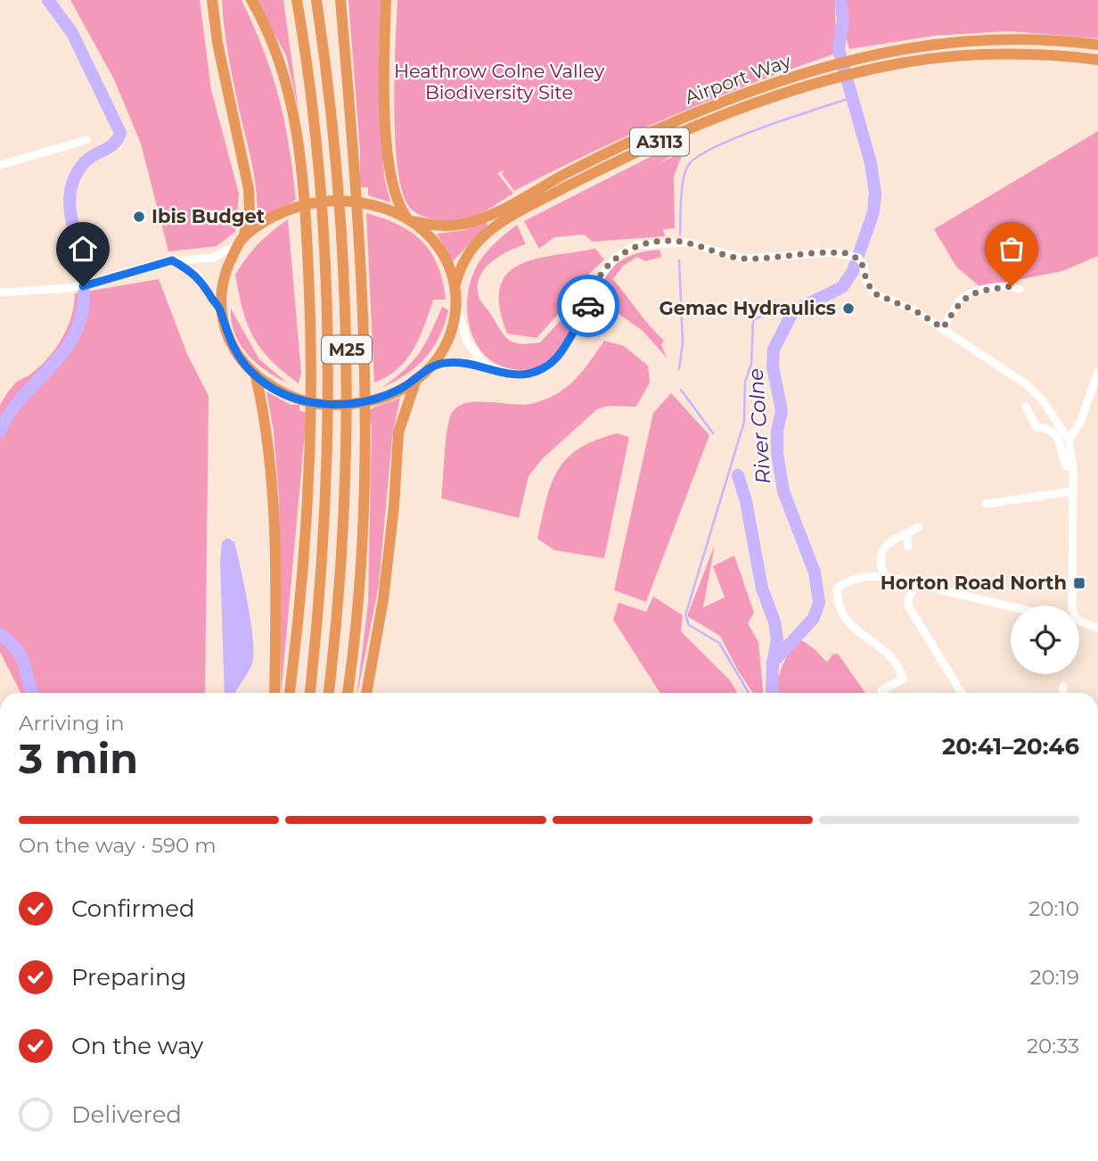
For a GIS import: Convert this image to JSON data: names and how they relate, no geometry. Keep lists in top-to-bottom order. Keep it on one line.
{"streets":{"highway":["Airport Way","A3113","M25"]},"water":["River Colne"],"parks":["Heathrow Colne Valley Biodiversity Site"],"places":{"other":["Ibis Budget","Gemac Hydraulics"],"transit":["Horton Road North"]},"page":{"heading":["3 min","Arriving in","20:41–20:46"],"bar":"On the way · 590 m","list":[["Confirmed","20:10"],["Preparing","20:19"],["On the way","20:33"],"Delivered"]}}
